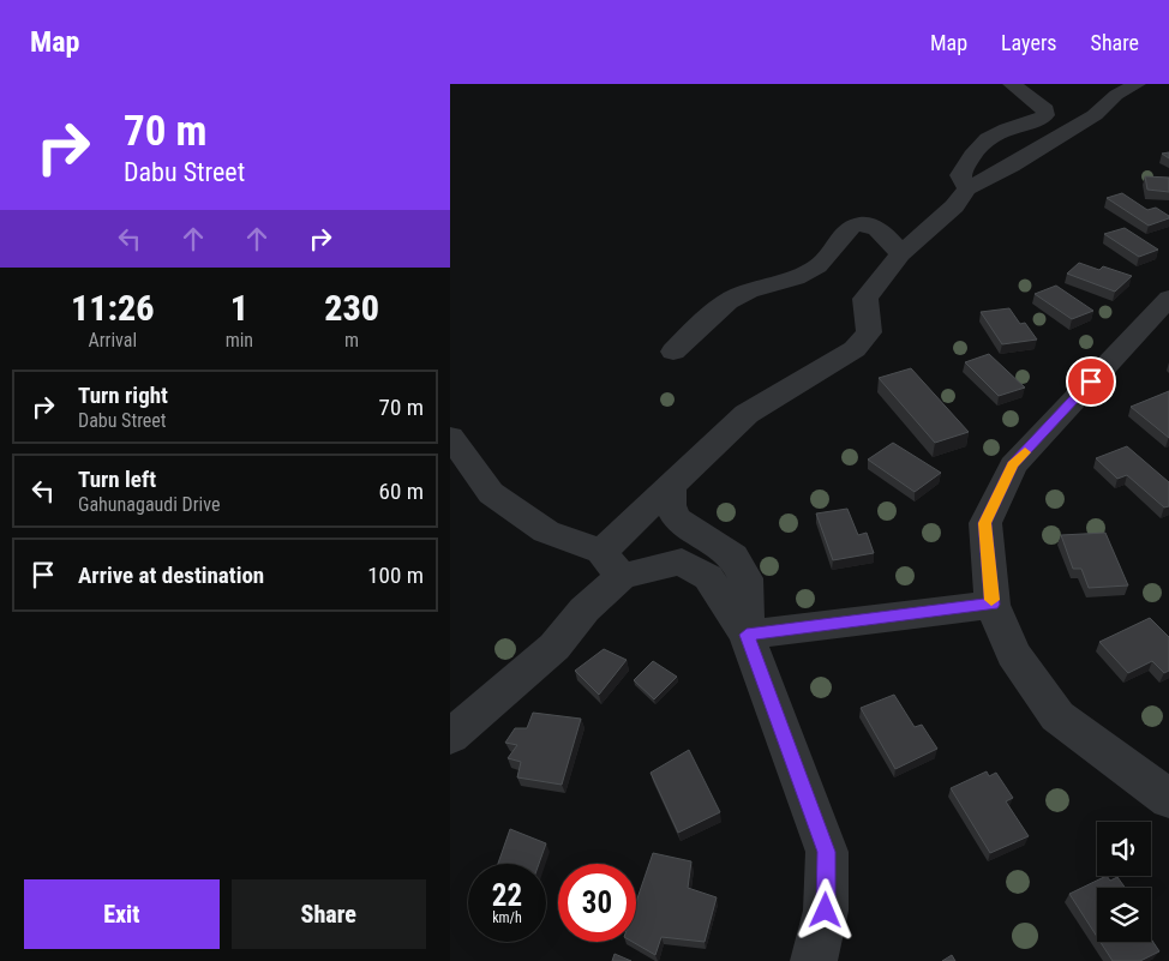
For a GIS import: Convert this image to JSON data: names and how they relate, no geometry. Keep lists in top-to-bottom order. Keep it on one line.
{"page":{"header":"Map","nav":["Map","Layers","Share"],"turn":["70 m","Dabu Street"],"eta":["11:26","Arrival","1","min","230","m"],"list":[{"name":"Turn right","note":"Dabu Street","value":"70 m"},{"name":"Turn left","note":"Gahunagaudi Drive","value":"60 m"},{"name":"Arrive at destination","value":"100 m"}],"speed":"22 km/h","limit":"30","buttons":["Exit","Share"]}}
